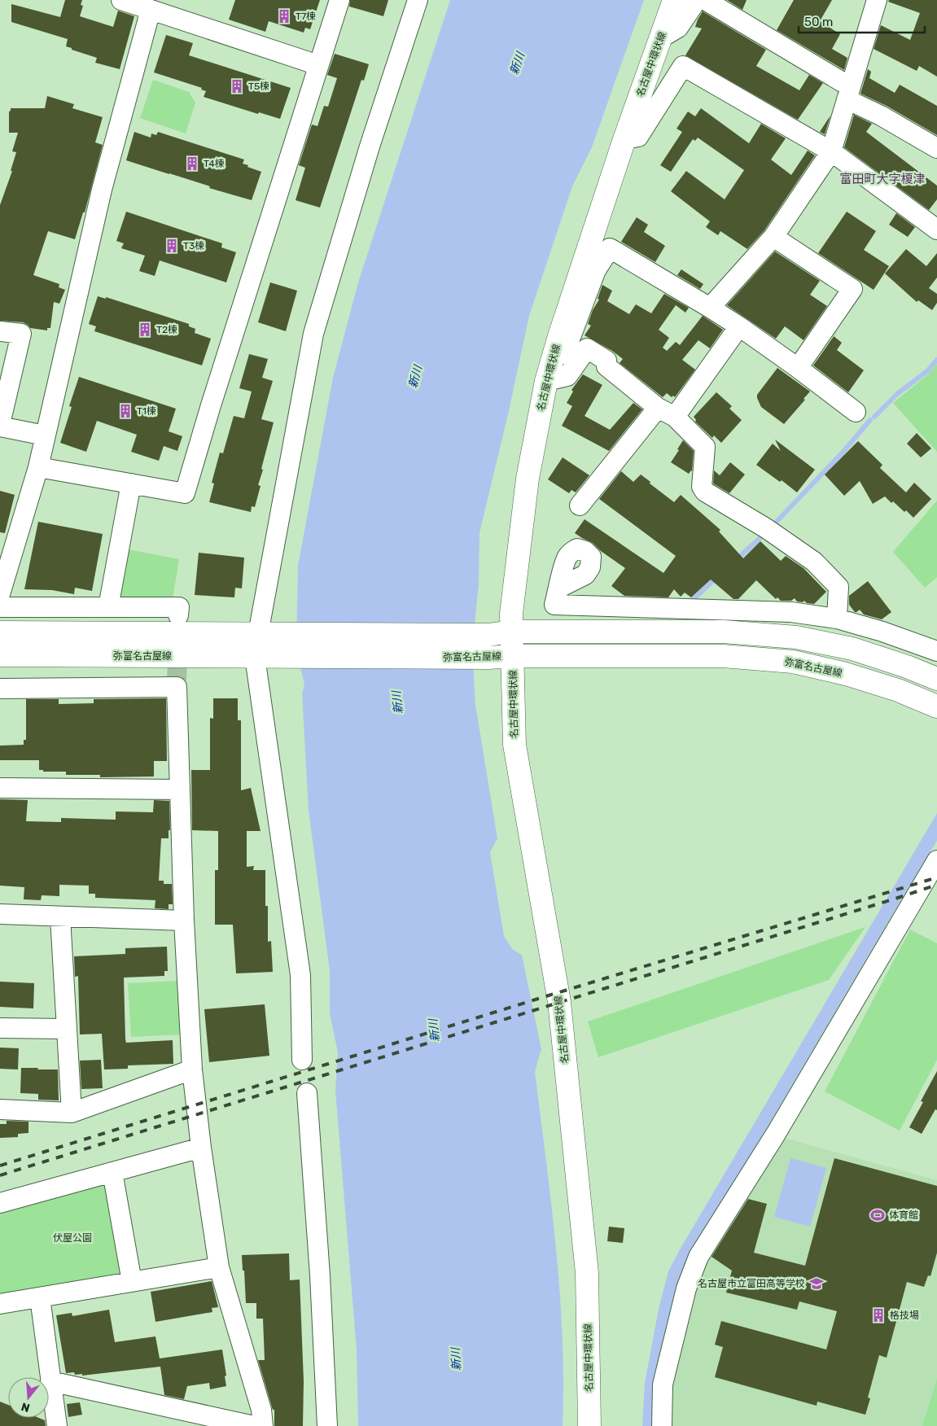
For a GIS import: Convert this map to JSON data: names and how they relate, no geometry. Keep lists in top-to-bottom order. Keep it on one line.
{"streets":{"main road":["名古屋中環状線","弥富名古屋線"]},"crossings":[["名古屋中環状線","弥富名古屋線"]],"districts":["富田町大字榎津"],"water":["新川"],"parks":["伏屋公園"],"places":{"building":["T7棟","T5棟","T4棟","T3棟","T2棟","T1棟","格技場"],"sports":["体育館"],"school or university":["名古屋市立富田高等学校"]},"scale_bar":"50 m","north":"bottom"}
